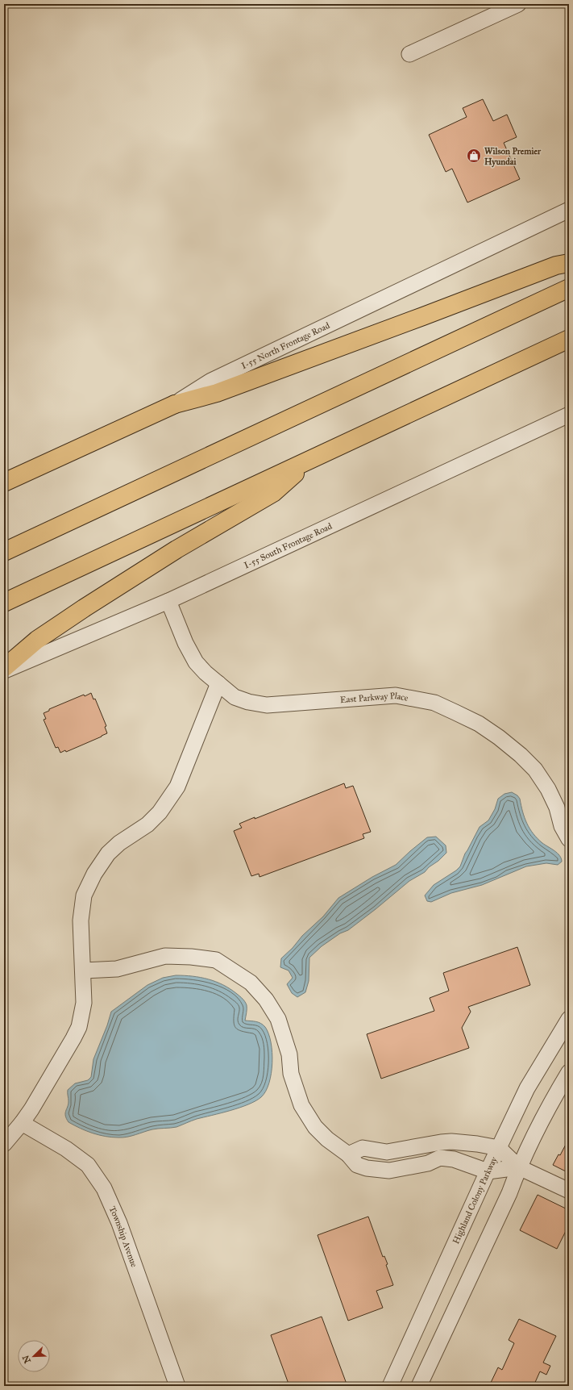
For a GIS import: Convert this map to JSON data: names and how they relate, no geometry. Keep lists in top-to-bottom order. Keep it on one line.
{"streets":{"main road":["I-55 North Frontage Road"],"street":["I-55 South Frontage Road","East Parkway Place","Highland Colony Parkway","Township Avenue"]},"crossings":[["I-55 South Frontage Road","East Parkway Place"]],"places":{"shop":["Wilson Premier Hyundai"]},"north":"bottom left"}
